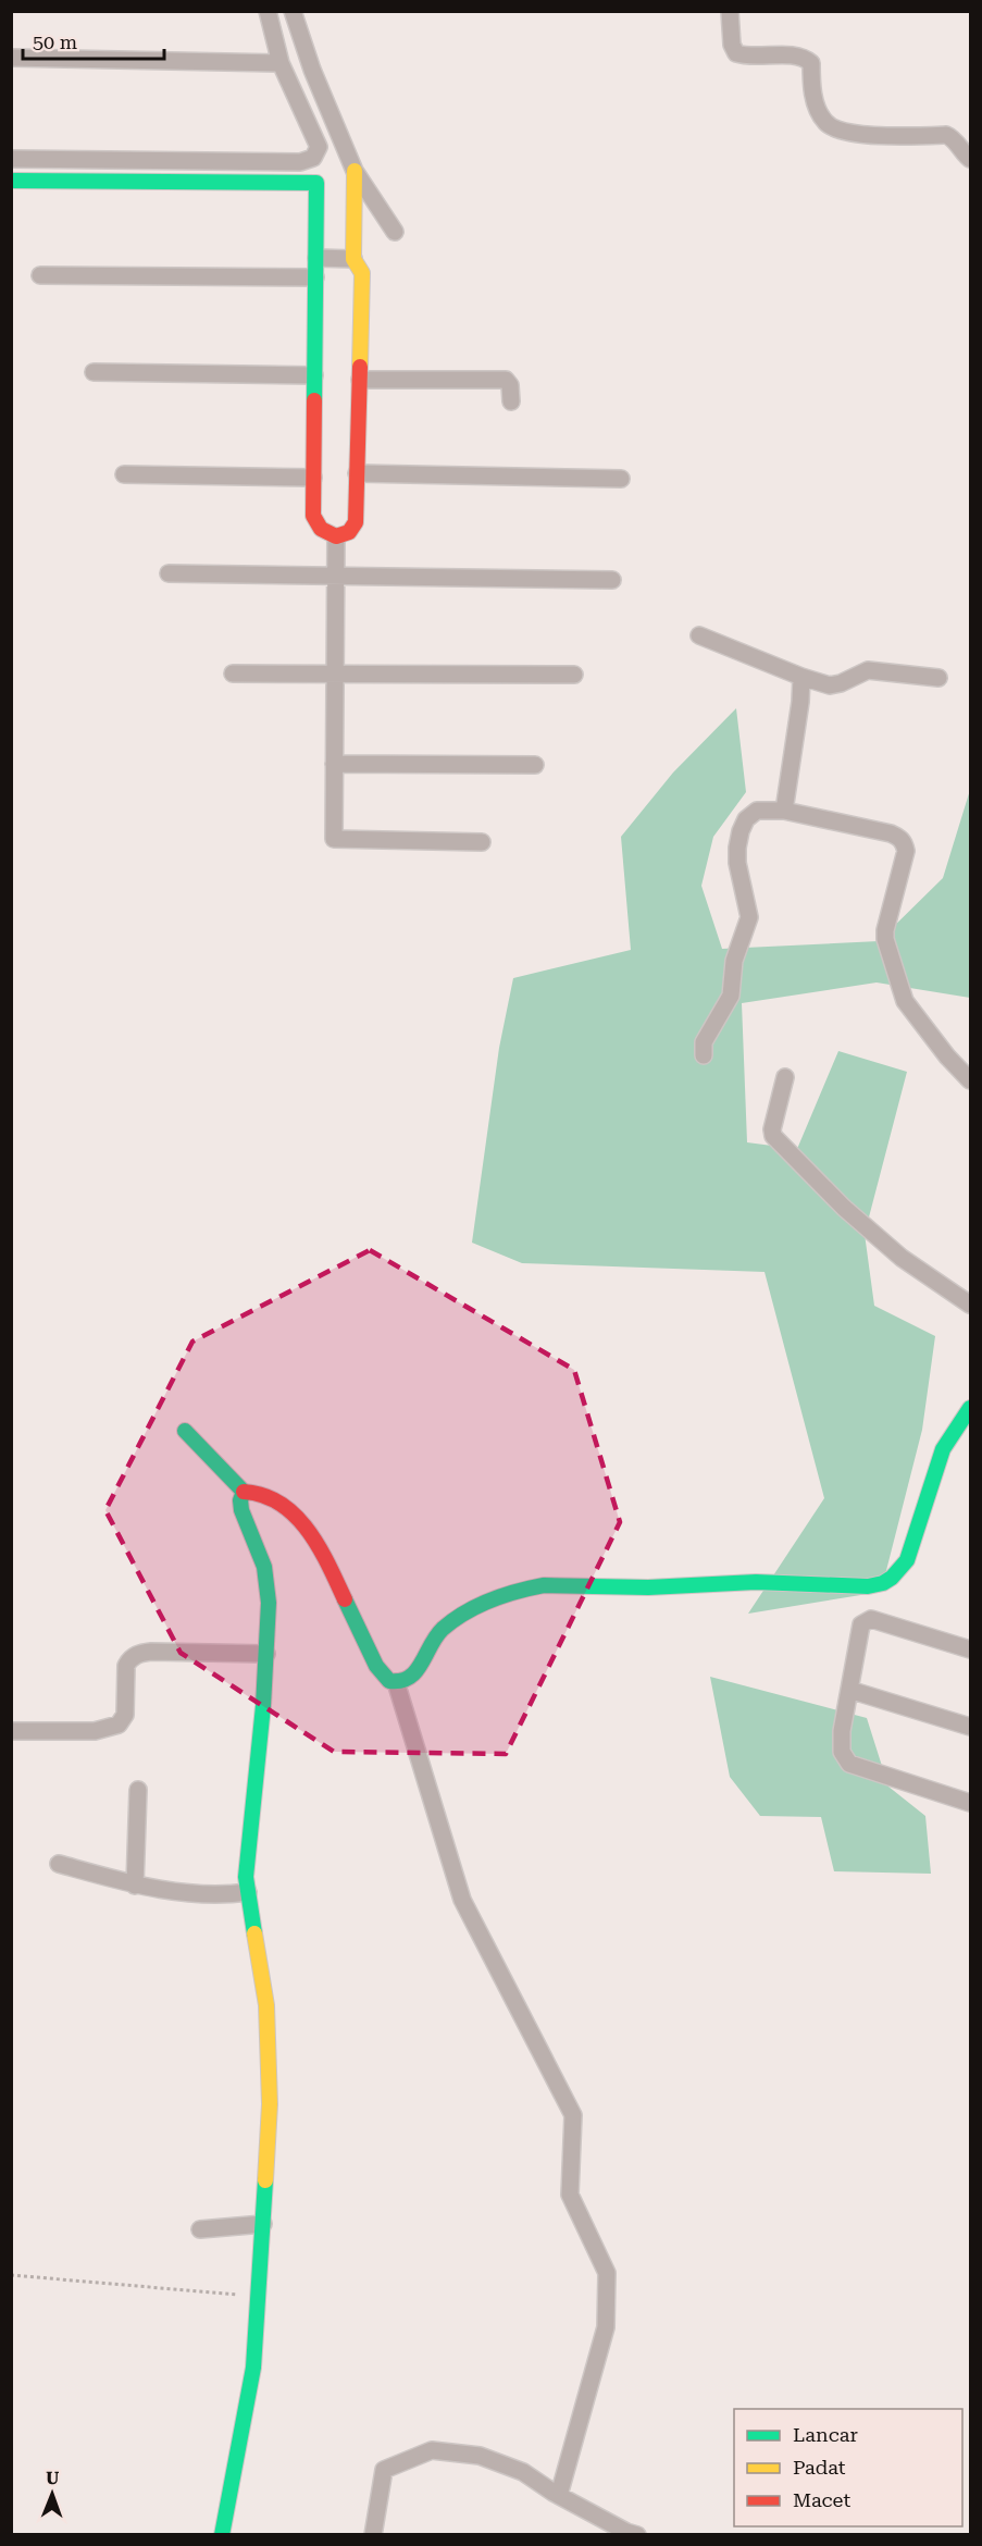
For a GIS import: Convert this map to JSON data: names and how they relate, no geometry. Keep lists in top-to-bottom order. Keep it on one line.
{"legend":["Lancar","Padat","Macet"],"scale_bar":"50 m","north":"top"}
